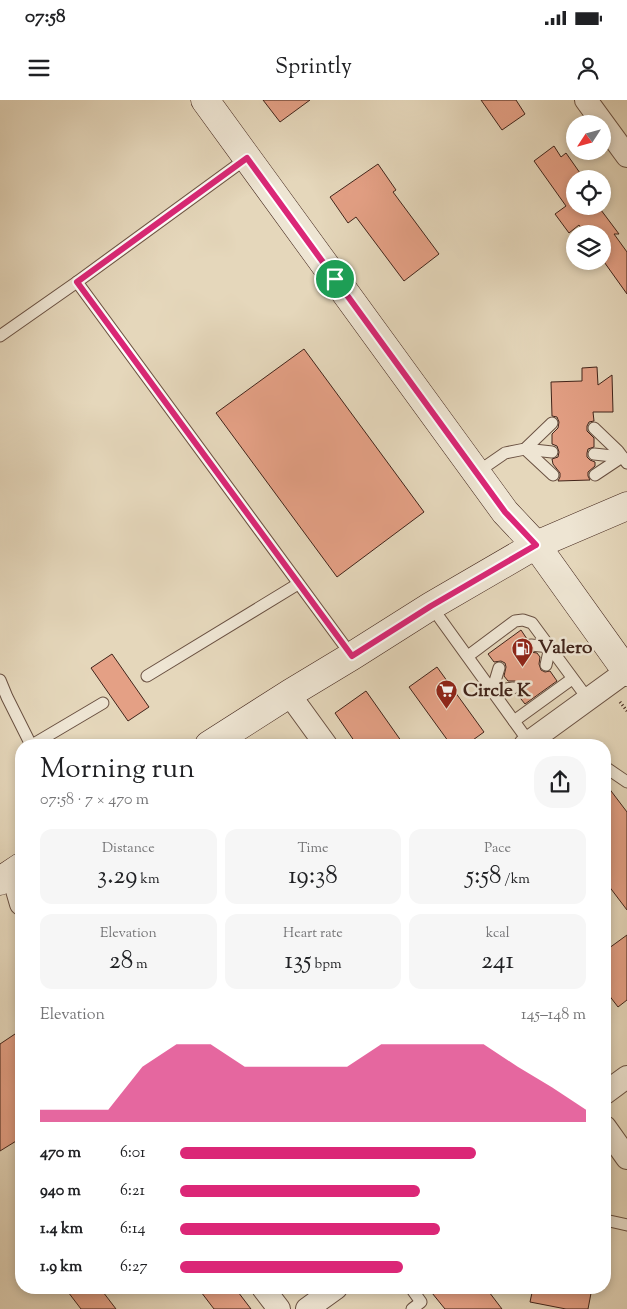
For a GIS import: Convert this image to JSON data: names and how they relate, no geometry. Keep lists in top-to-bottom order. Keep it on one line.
{"places":{"fuel station":["Valero"],"supermarket":["Circle K"]},"north":"bottom left","page":{"status":"07:58","header":"Sprintly","heading":["Morning run","07:58 · 7 × 470 m"],"stats":[["Distance","3.29 km"],["Time","19:38"],["Pace","5:58 /km"],["Elevation","28 m"],["Heart rate","135 bpm"],["kcal","241"]],"chart":["Elevation","145–148 m"],"list":[{"name":"470 m","note":"6:01"},{"name":"940 m","note":"6:21"},{"name":"1.4 km","note":"6:14"},{"name":"1.9 km","note":"6:27"}]}}
